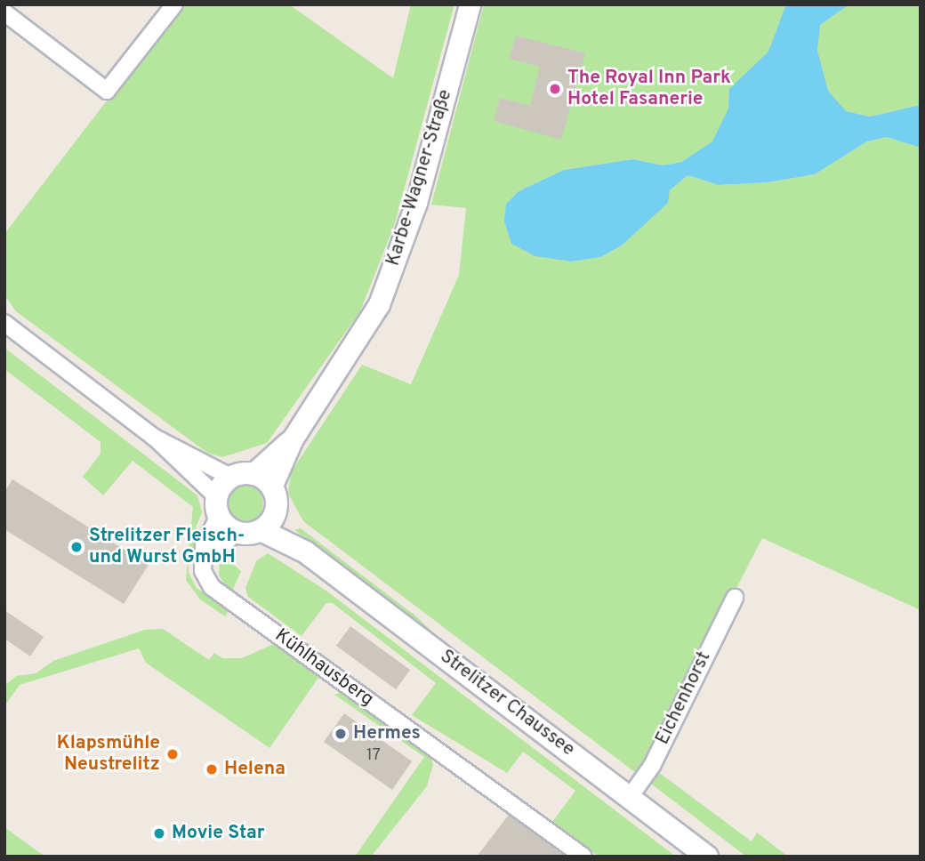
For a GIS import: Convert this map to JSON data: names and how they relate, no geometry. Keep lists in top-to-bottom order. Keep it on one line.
{"streets":{"main road":["Strelitzer Chaussee"],"street":["Karbe-Wagner-Straße","Kühlhausberg","Eichenhorst"]},"crossings":[["Karbe-Wagner-Straße","Strelitzer Chaussee"],["Eichenhorst","Strelitzer Chaussee"]],"places":["The Royal Inn Park Hotel Fasanerie","Strelitzer Fleisch- und Wurst GmbH","Hermes","Klapsmühle Neustrelitz","Helena","Movie Star"],"house_numbers":["17"]}
